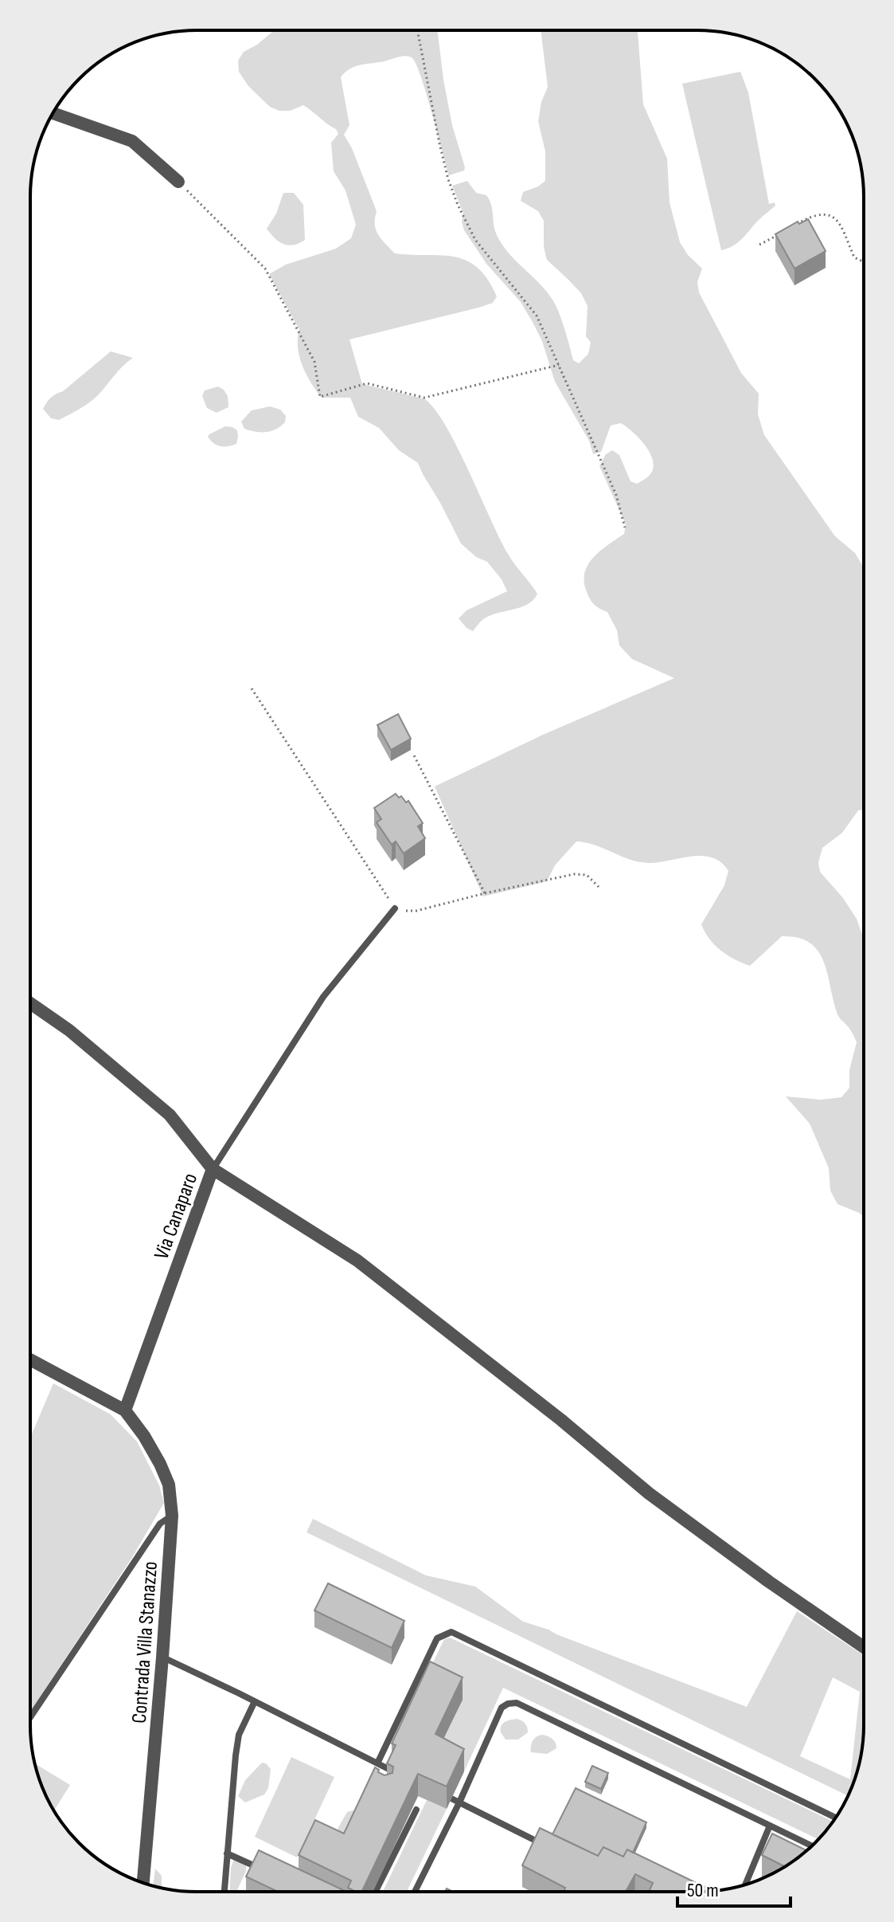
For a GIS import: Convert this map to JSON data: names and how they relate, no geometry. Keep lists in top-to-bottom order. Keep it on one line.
{"streets":{"street":["Via Canaparo","Contrada Villa Stanazzo"]},"crossings":[["Via Canaparo","Contrada Villa Stanazzo"]],"scale_bar":"50 m"}
